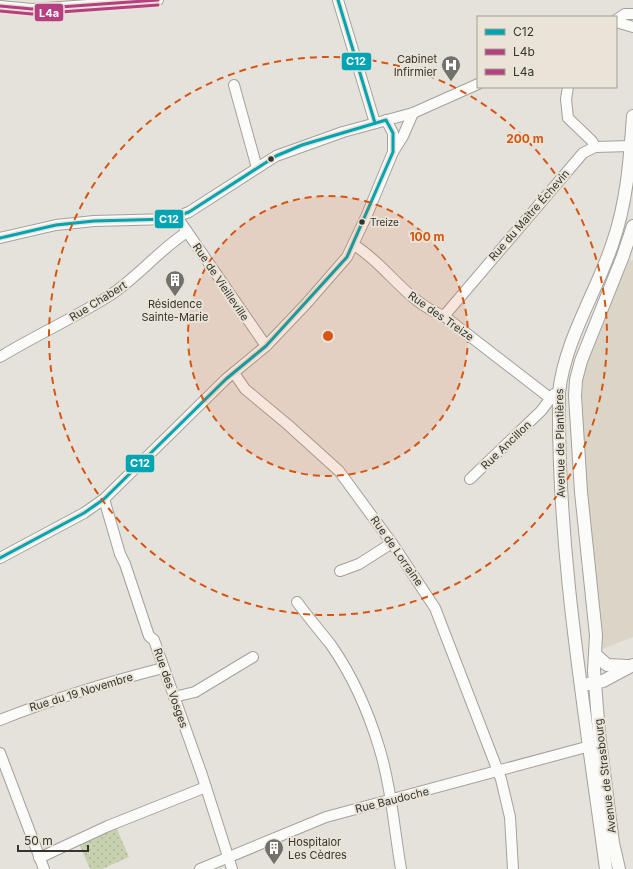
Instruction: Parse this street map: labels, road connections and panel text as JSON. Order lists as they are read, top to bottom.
{
  "streets": {
    "main road": ["Avenue de Plantières", "Avenue de Strasbourg"],
    "street": [
      "Rue du Maître Échevin",
      "Rue de Vieilleville",
      "Rue Chabert",
      "Rue des Treize",
      "Rue Ancillon",
      "Rue de Lorraine",
      "Rue des Vosges",
      "Rue du 19 Novembre",
      "Rue Baudoche"
    ]
  },
  "crossings": [
    ["Rue du Maître Échevin", "Rue des Treize"],
    ["Rue de Vieilleville", "Rue Chabert"],
    ["Rue des Treize", "Avenue de Plantières"],
    ["Rue des Treize", "Rue Ancillon"],
    ["Avenue de Plantières", "Rue Ancillon"],
    ["Avenue de Plantières", "Avenue de Strasbourg"],
    ["Rue de Lorraine", "Rue Baudoche"],
    ["Rue des Vosges", "Rue du 19 Novembre"],
    ["Rue des Vosges", "Rue Baudoche"],
    ["Avenue de Strasbourg", "Rue Baudoche"]
  ],
  "places": {
    "hospital": ["Cabinet Infirmier"],
    "other": ["Treize"],
    "building": ["Résidence Sainte-Marie", "Hospitalor Les Cèdres"]
  },
  "lines": ["transit line C12", "transit line L4b", "transit line L4a"],
  "legend": ["C12", "L4b", "L4a"],
  "scale_bar": "50 m",
  "rings": ["200 m", "100 m"]
}
